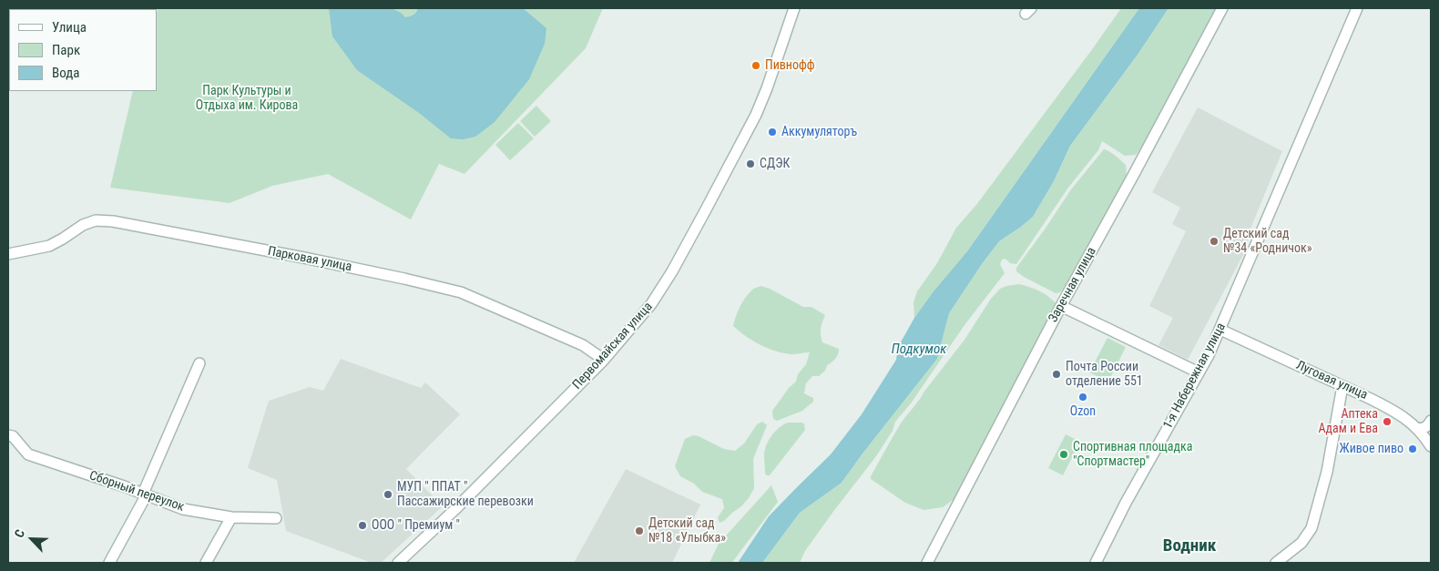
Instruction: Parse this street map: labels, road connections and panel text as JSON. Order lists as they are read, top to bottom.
{
  "streets": {
    "street": [
      "Парковая улица",
      "Заречная улица",
      "Первомайская улица",
      "1-я Набережная улица",
      "Луговая улица",
      "Сборный переулок"
    ]
  },
  "crossings": [
    ["Парковая улица", "Первомайская улица"],
    ["1-я Набережная улица", "Луговая улица"]
  ],
  "districts": ["Водник"],
  "water": ["Подкумок"],
  "parks": ["Парк Культуры и Отдыха им. Кирова"],
  "places": [
    "Пивнофф",
    "Аккумуляторъ",
    "СДЭК",
    "Детский сад №34 «Родничок»",
    "Почта России отделение 551",
    "Ozon",
    "Аптека Адам и Ева",
    "Живое пиво",
    "Спортивная площадка \"Спортмастер\"",
    "МУП \" ППАТ \" Пассажирские перевозки",
    "ООО \" Премиум \"",
    "Детский сад №18 «Улыбка»"
  ],
  "legend": ["Улица", "Парк", "Вода"],
  "north": "top left"
}
